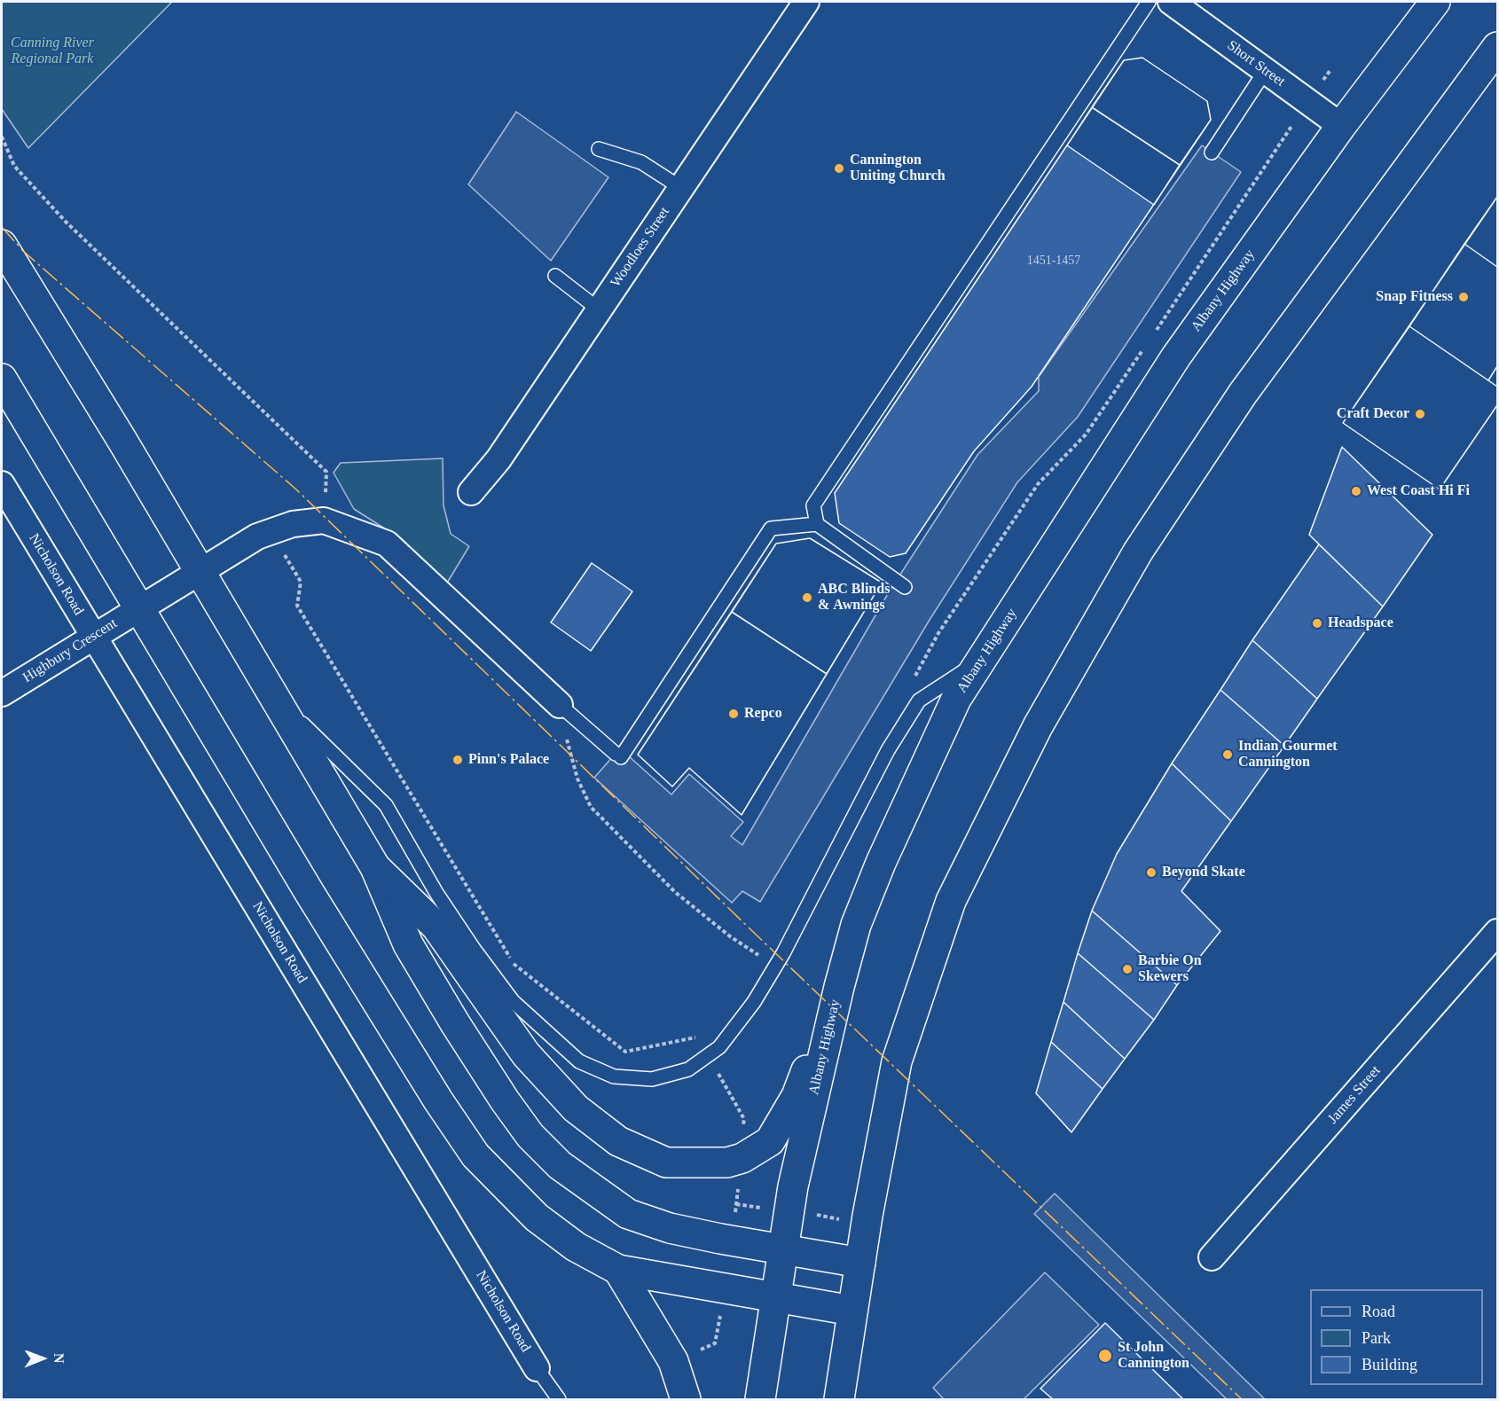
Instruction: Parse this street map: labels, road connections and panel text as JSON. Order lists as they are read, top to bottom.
{
  "streets": {
    "main road": ["Albany Highway"],
    "street": [
      "Short Street",
      "Woodloes Street",
      "Nicholson Road",
      "Highbury Crescent",
      "James Street"
    ]
  },
  "crossings": [
    ["Short Street", "Albany Highway"],
    ["Nicholson Road", "Highbury Crescent"]
  ],
  "parks": ["Canning River Regional Park"],
  "places": [
    "Cannington Uniting Church",
    "Snap Fitness",
    "Craft Decor",
    "West Coast Hi Fi",
    "ABC Blinds & Awnings",
    "Headspace",
    "Repco",
    "Indian Gourmet Cannington",
    "Pinn's Palace",
    "Beyond Skate",
    "Barbie On Skewers",
    "St John Cannington"
  ],
  "house_numbers": ["1451-1457"],
  "legend": ["Road", "Park", "Building"],
  "north": "right"
}
